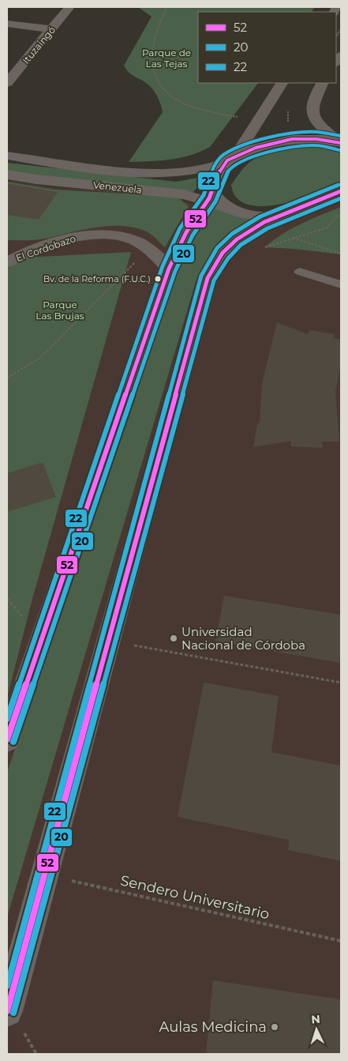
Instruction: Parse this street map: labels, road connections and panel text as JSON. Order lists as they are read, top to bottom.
{
  "streets": {
    "street": ["Ituzaingó", "Venezuela", "El Cordobazo"],
    "path": ["Sendero Universitario"]
  },
  "parks": ["Parque de Las Tejas", "Parque Las Brujas"],
  "places": ["Bv. de la Reforma (F.U.C.)", "Universidad Nacional de Córdoba", "Aulas Medicina"],
  "lines": ["transit line 22", "transit line 52", "transit line 20"],
  "legend": ["52", "20", "22"],
  "north": "top"
}
